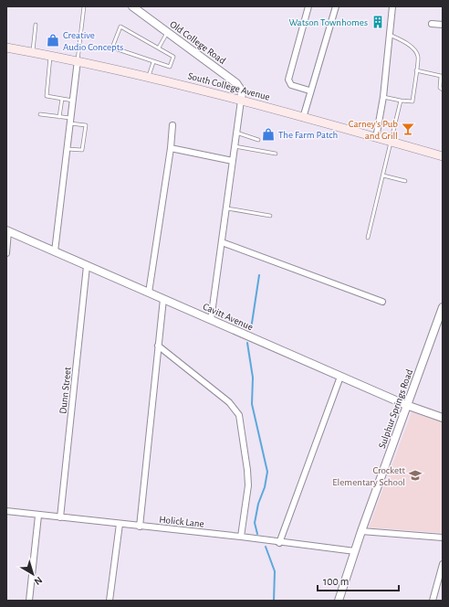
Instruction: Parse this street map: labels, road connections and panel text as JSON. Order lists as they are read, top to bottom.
{
  "streets": {
    "main road": ["South College Avenue"],
    "street": [
      "Old College Road",
      "Cavitt Avenue",
      "Dunn Street",
      "Sulphur Springs Road",
      "Holick Lane"
    ]
  },
  "crossings": [
    ["Old College Road", "South College Avenue"],
    ["Cavitt Avenue", "Dunn Street"],
    ["Cavitt Avenue", "Sulphur Springs Road"],
    ["Dunn Street", "Holick Lane"],
    ["Sulphur Springs Road", "Holick Lane"]
  ],
  "places": {
    "building": ["Watson Townhomes"],
    "shop": ["Creative Audio Concepts", "The Farm Patch"],
    "bar": ["Carney's Pub and Grill"],
    "school or university": ["Crockett Elementary School"]
  },
  "scale_bar": "100 m",
  "north": "bottom right"
}
